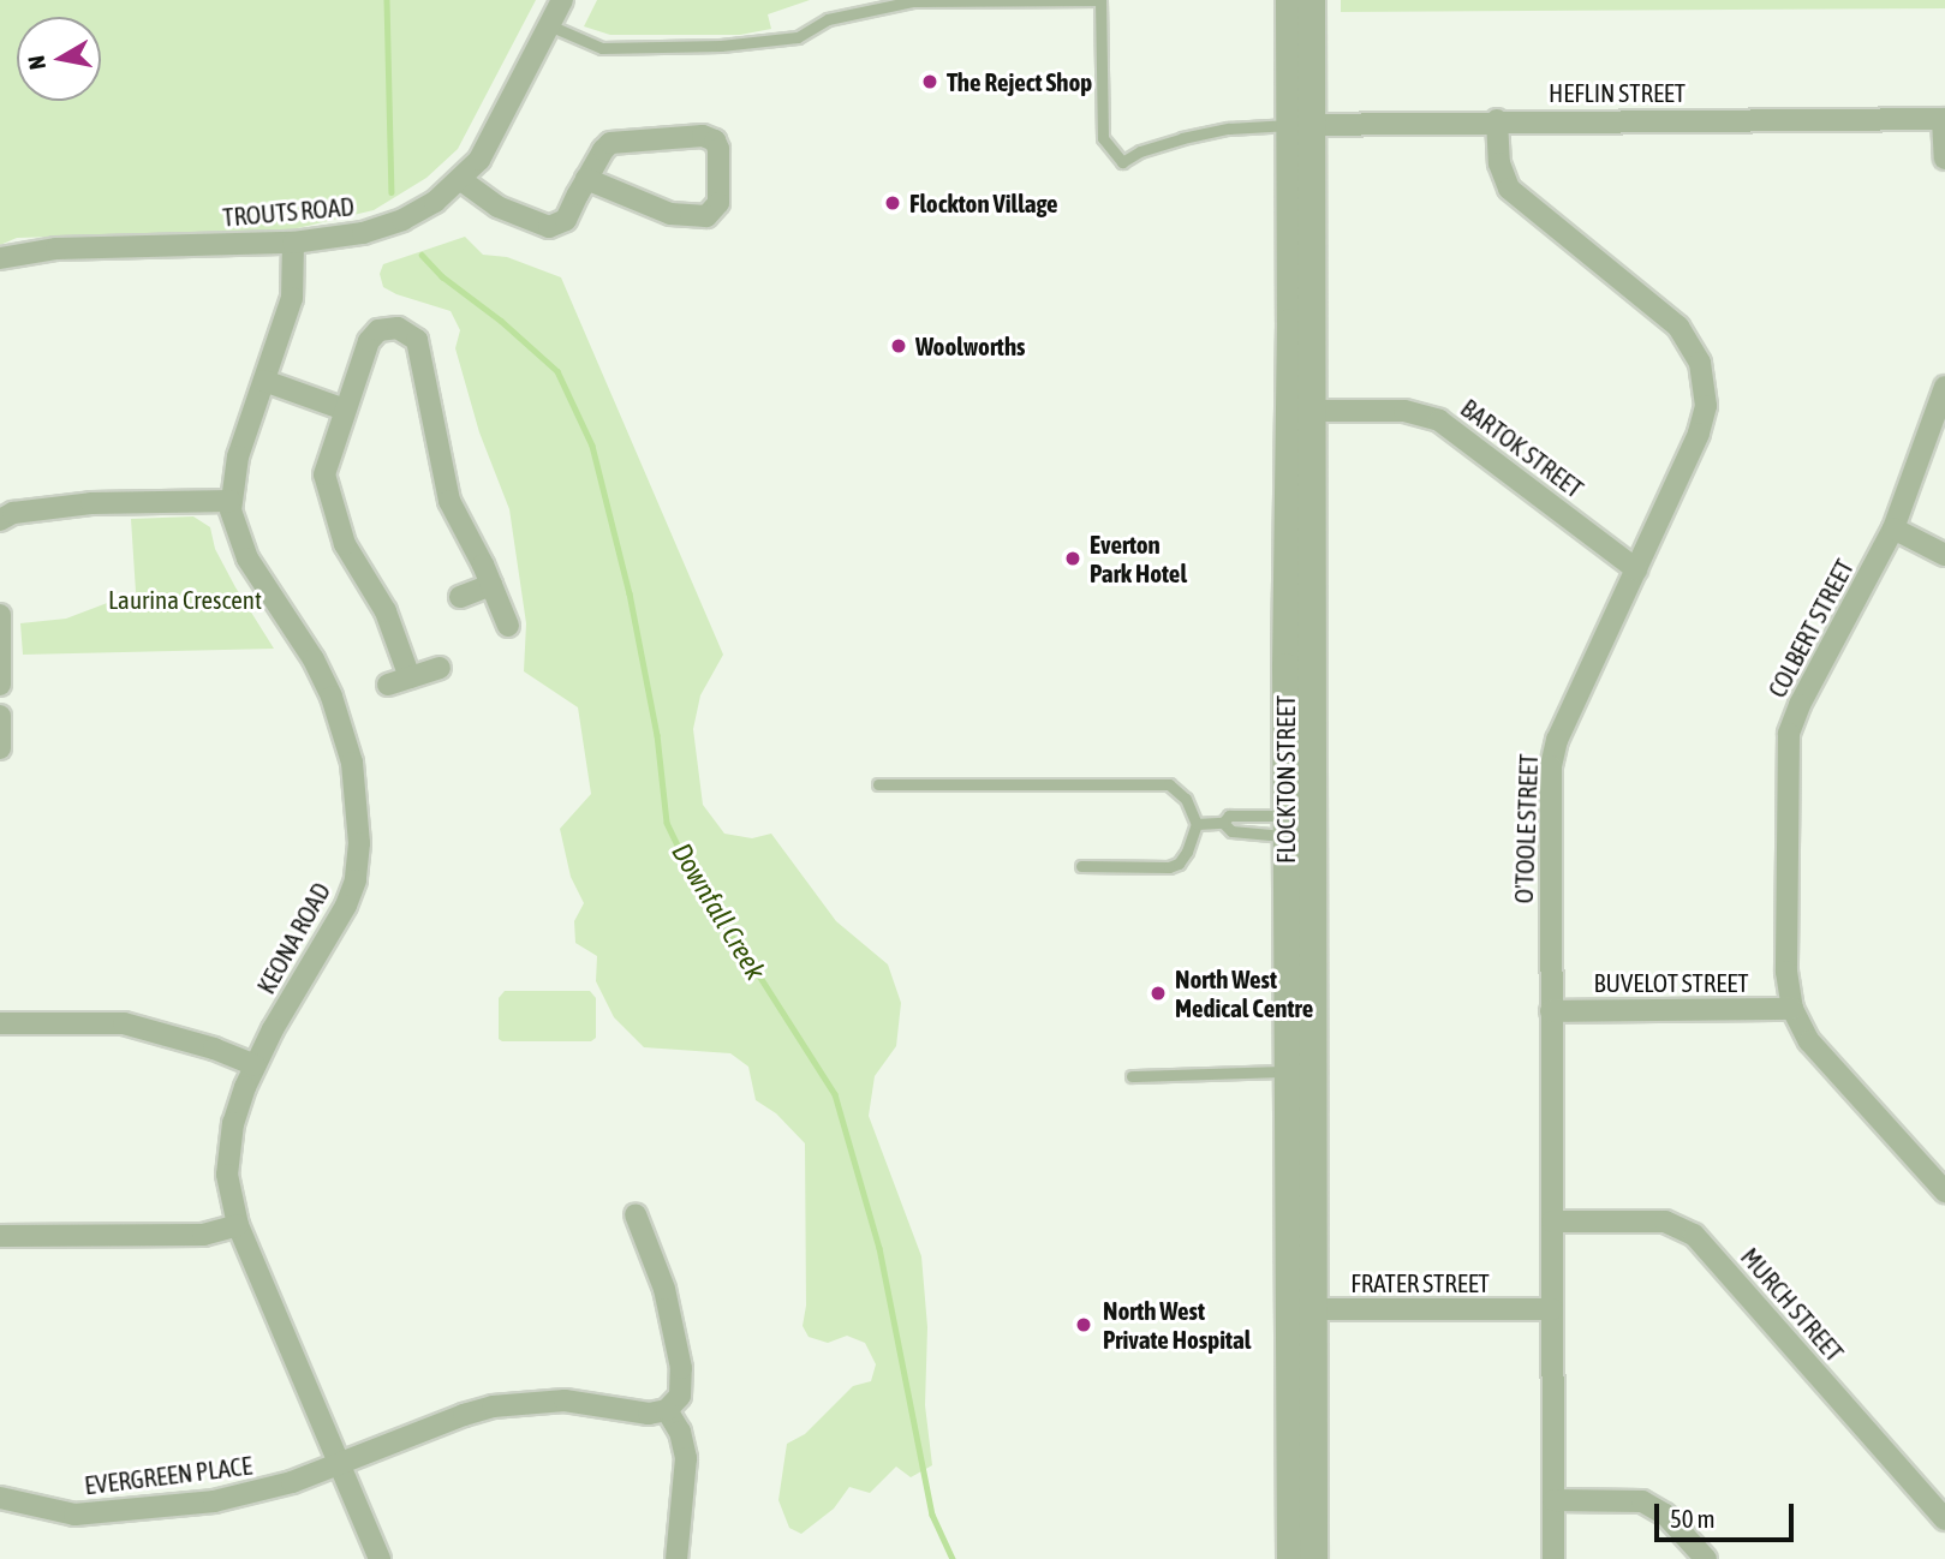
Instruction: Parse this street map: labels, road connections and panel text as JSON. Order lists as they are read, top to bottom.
{
  "streets": {
    "street": [
      "HEFLIN STREET",
      "TROUTS ROAD",
      "BARTOK STREET",
      "COLBERT STREET",
      "FLOCKTON STREET",
      "O'TOOLE STREET",
      "KEONA ROAD",
      "BUVELOT STREET",
      "FRATER STREET",
      "MURCH STREET",
      "EVERGREEN PLACE"
    ]
  },
  "crossings": [
    ["HEFLIN STREET", "FLOCKTON STREET"],
    ["HEFLIN STREET", "O'TOOLE STREET"],
    ["TROUTS ROAD", "KEONA ROAD"],
    ["BARTOK STREET", "FLOCKTON STREET"],
    ["BARTOK STREET", "O'TOOLE STREET"],
    ["COLBERT STREET", "BUVELOT STREET"],
    ["FLOCKTON STREET", "FRATER STREET"],
    ["O'TOOLE STREET", "BUVELOT STREET"],
    ["O'TOOLE STREET", "FRATER STREET"],
    ["O'TOOLE STREET", "MURCH STREET"],
    ["KEONA ROAD", "EVERGREEN PLACE"]
  ],
  "water": ["Downfall Creek"],
  "parks": ["Laurina Crescent"],
  "places": [
    "The Reject Shop",
    "Flockton Village",
    "Woolworths",
    "Everton Park Hotel",
    "North West Medical Centre",
    "North West Private Hospital"
  ],
  "scale_bar": "50 m",
  "north": "left"
}
